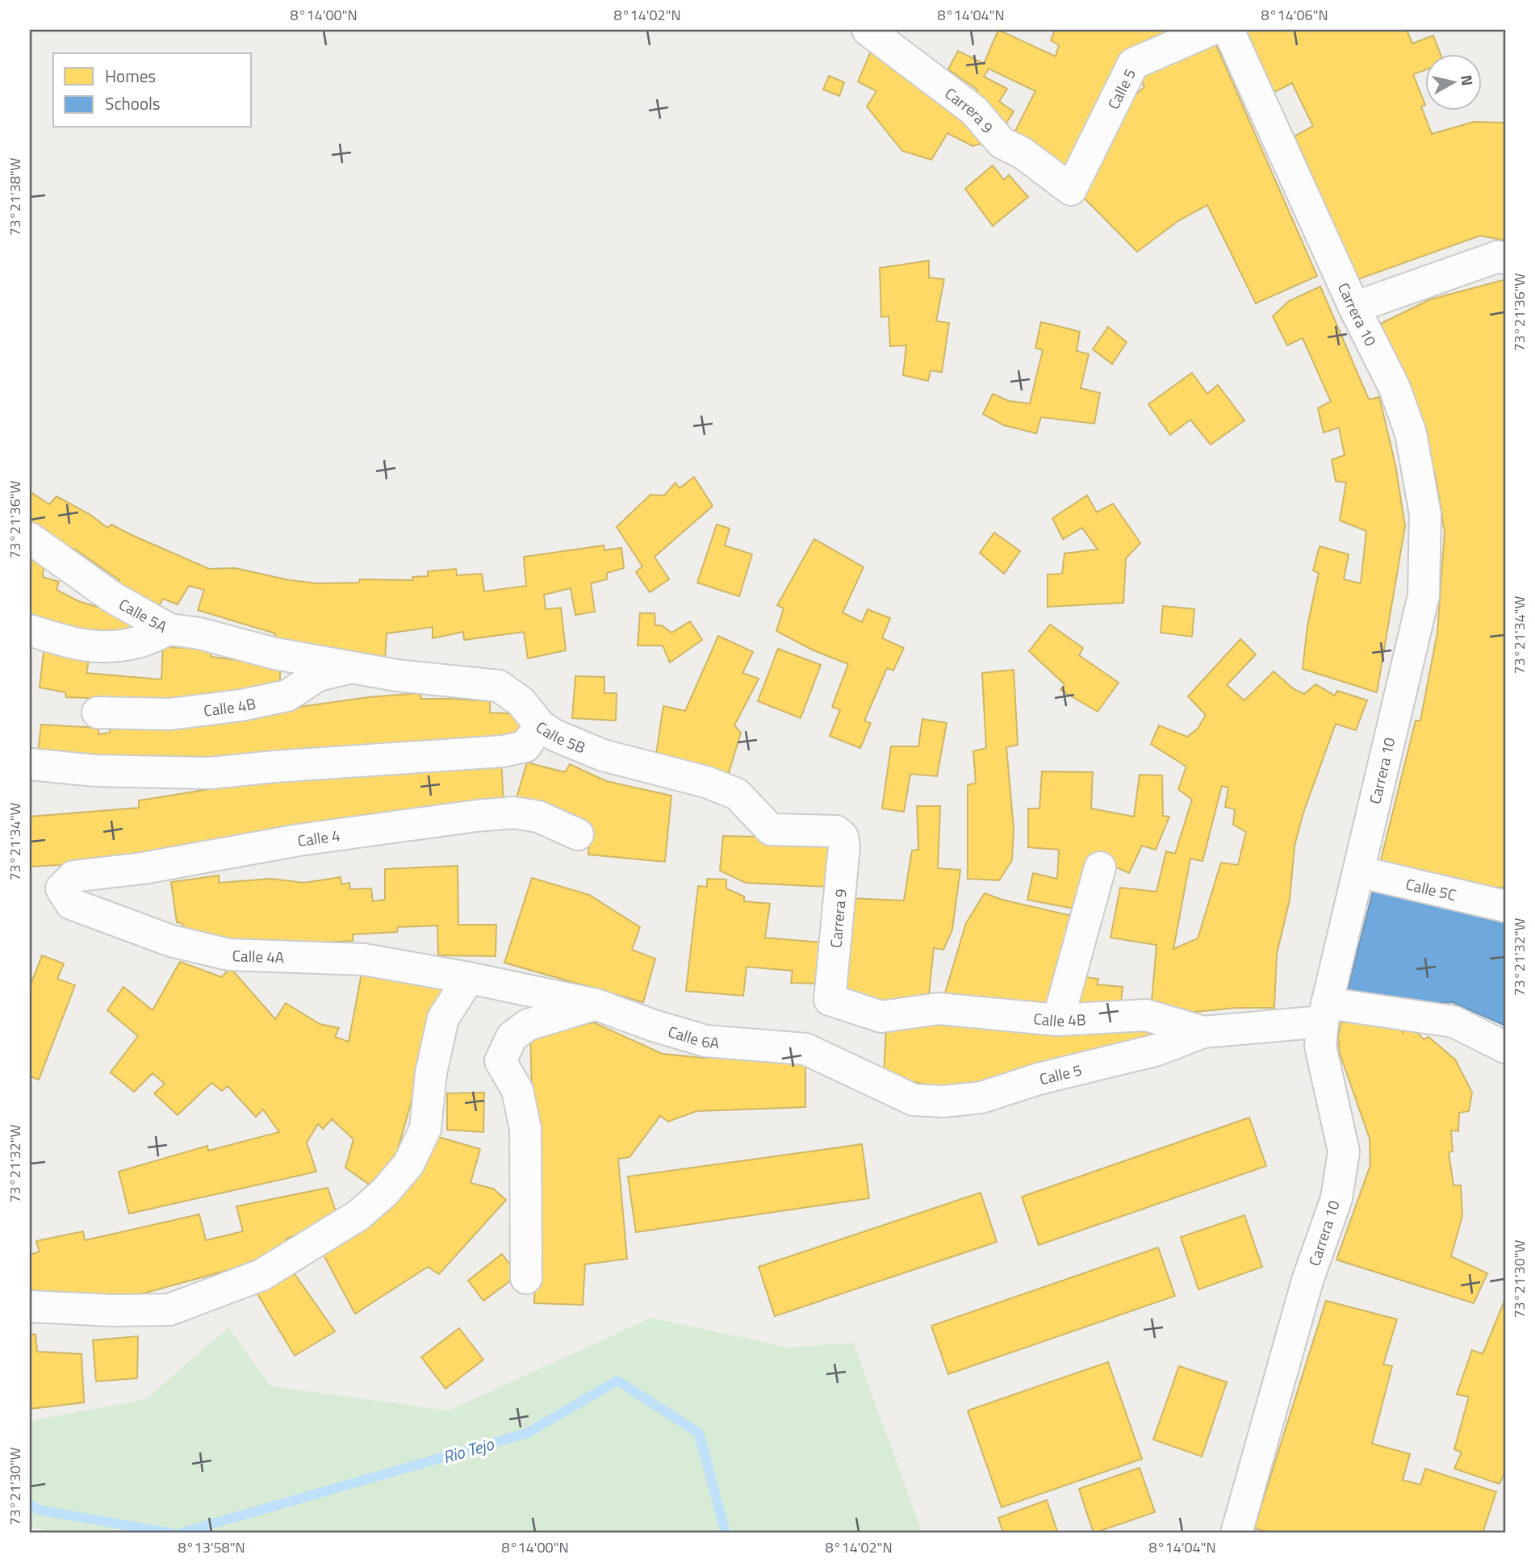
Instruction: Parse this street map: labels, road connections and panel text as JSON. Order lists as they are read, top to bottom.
{
  "streets": {
    "street": [
      "Calle 5",
      "Carrera 9",
      "Carrera 10",
      "Calle 5A",
      "Calle 4B",
      "Calle 5B",
      "Calle 4",
      "Calle 5C",
      "Calle 4A",
      "Calle 6A"
    ]
  },
  "crossings": [
    ["Calle 5", "Carrera 9"],
    ["Calle 5", "Calle 4B"],
    ["Calle 5", "Calle 6A"],
    ["Carrera 9", "Calle 4B"],
    ["Carrera 9", "Calle 5B"],
    ["Carrera 10", "Calle 4B"],
    ["Carrera 10", "Calle 5C"],
    ["Calle 5A", "Calle 5B"],
    ["Calle 4B", "Calle 5B"],
    ["Calle 4", "Calle 4A"],
    ["Calle 4A", "Calle 6A"]
  ],
  "water": ["Rio Tejo"],
  "legend": ["Homes", "Schools"],
  "north": "right",
  "coordinates": [
    "8°14'00\"N",
    "8°14'02\"N",
    "8°14'04\"N",
    "8°14'06\"N",
    "73°21'38\"W",
    "73°21'36\"W",
    "73°21'34\"W",
    "73°21'32\"W",
    "73°21'30\"W",
    "8°13'58\"N"
  ]
}
